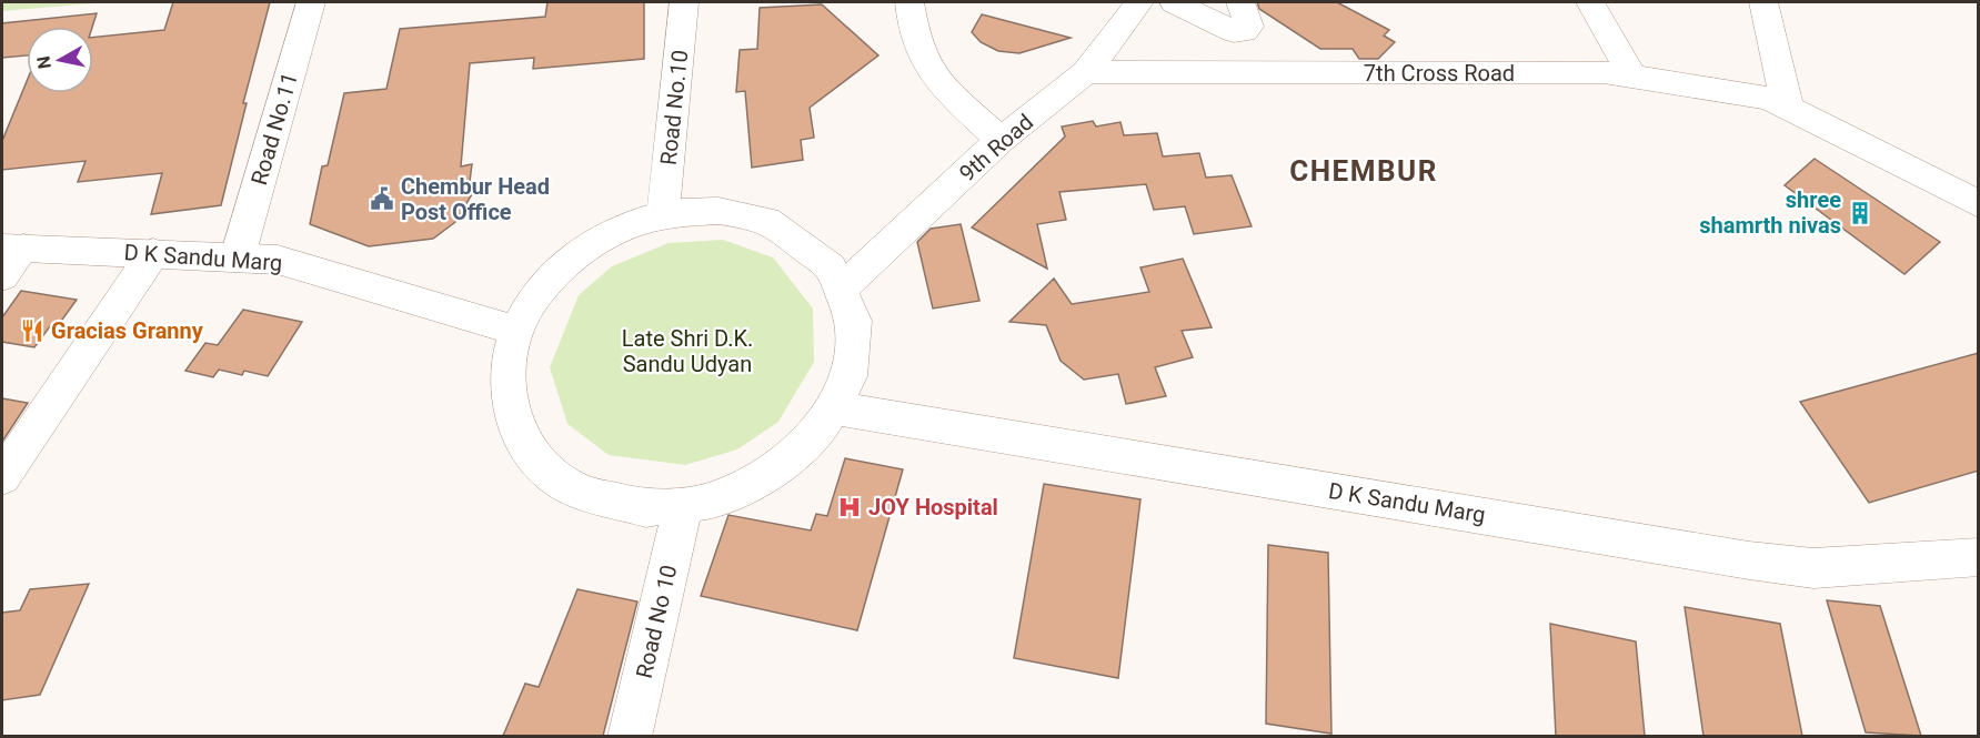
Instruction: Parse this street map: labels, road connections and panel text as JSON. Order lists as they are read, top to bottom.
{
  "streets": {
    "street": [
      "7th Cross Road",
      "Road No.10",
      "Road No.11",
      "9th Road",
      "D K Sandu Marg",
      "Road No 10"
    ]
  },
  "crossings": [
    ["7th Cross Road", "9th Road"],
    ["Road No.11", "D K Sandu Marg"]
  ],
  "districts": ["CHEMBUR"],
  "parks": ["Late Shri D.K. Sandu Udyan"],
  "places": {
    "public building": ["Chembur Head Post Office"],
    "building": ["shree shamrth nivas"],
    "restaurant": ["Gracias Granny"],
    "hospital": ["JOY Hospital"]
  },
  "north": "left"
}
